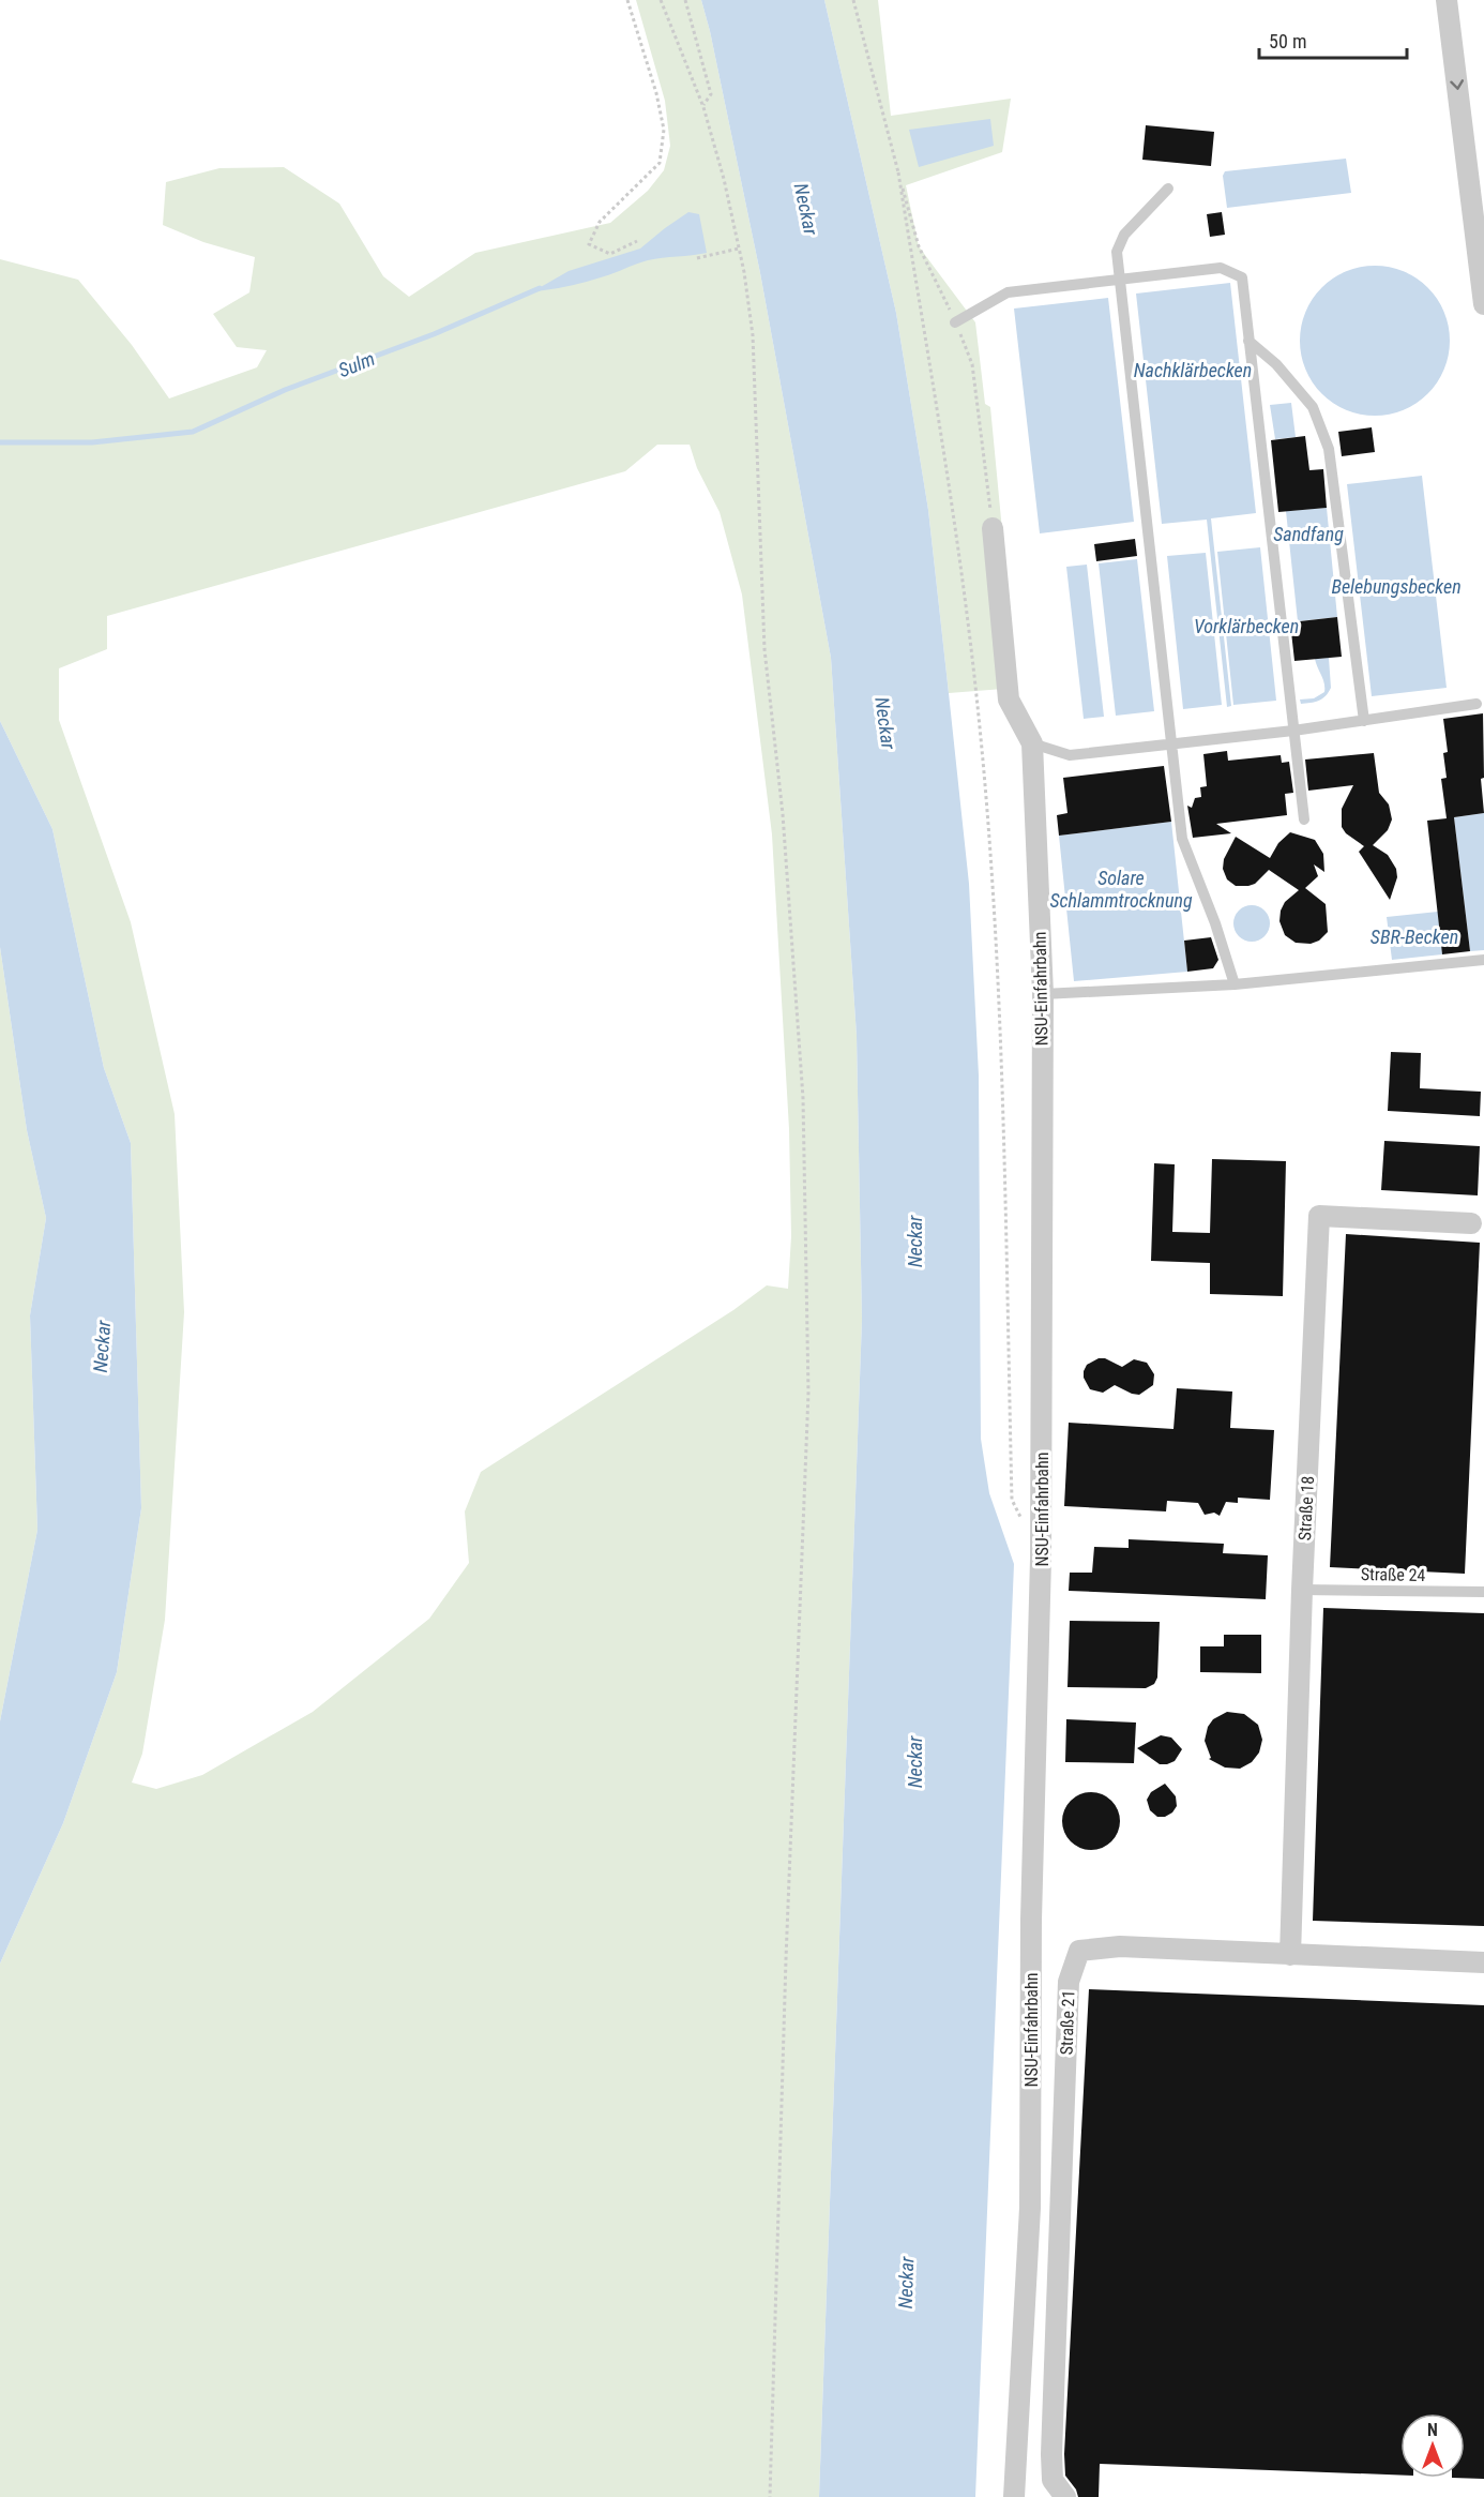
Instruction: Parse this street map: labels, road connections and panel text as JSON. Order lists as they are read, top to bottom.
{
  "streets": {
    "street": ["NSU-Einfahrbahn", "Straße 18", "Straße 21"],
    "lane": ["Straße 24"]
  },
  "crossings": [
    ["Straße 18", "Straße 24"],
    ["Straße 18", "Straße 21"]
  ],
  "water": [
    "Neckar",
    "Sulm",
    "Nachklärbecken",
    "Sandfang",
    "Belebungsbecken",
    "Vorklärbecken",
    "Solare Schlammtrocknung",
    "SBR-Becken"
  ],
  "scale_bar": "50 m",
  "north": "top"
}
